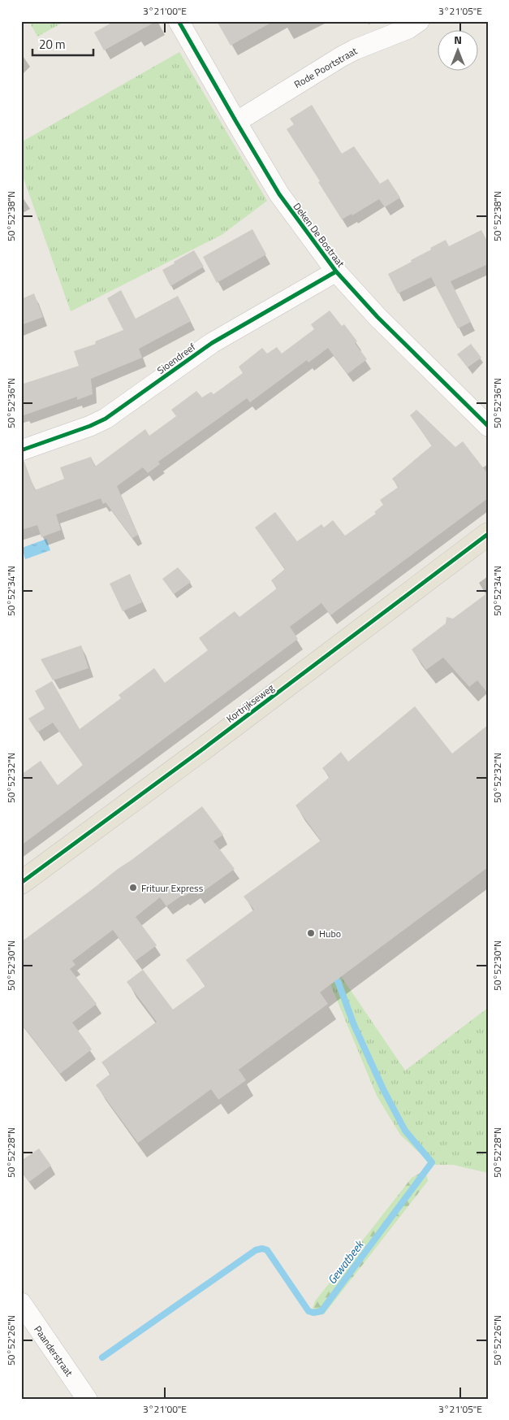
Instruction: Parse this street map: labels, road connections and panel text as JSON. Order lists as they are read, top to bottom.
{
  "streets": {
    "main road": ["Kortrijkseweg"],
    "street": [
      "Rode Poortstraat",
      "Deken De Bostraat",
      "Sioendreef",
      "Paanderstraat"
    ]
  },
  "crossings": [
    ["Rode Poortstraat", "Deken De Bostraat"],
    ["Deken De Bostraat", "Sioendreef"]
  ],
  "water": ["Gewatbeek"],
  "places": ["Frituur Express", "Hubo"],
  "scale_bar": "20 m",
  "north": "top",
  "coordinates": [
    "3°21'00\"E",
    "3°21'05\"E",
    "50°52'38\"N",
    "50°52'36\"N",
    "50°52'34\"N",
    "50°52'32\"N",
    "50°52'30\"N",
    "50°52'28\"N",
    "50°52'26\"N"
  ]
}
